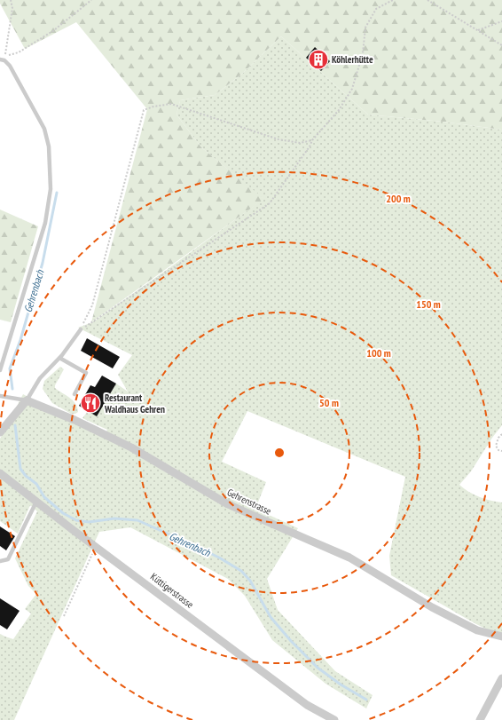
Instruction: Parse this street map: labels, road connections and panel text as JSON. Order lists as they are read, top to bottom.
{
  "streets": {
    "street": ["Gehrenstrasse", "Küttigerstrasse"]
  },
  "water": ["Gehrenbach"],
  "places": {
    "building": ["Köhlerhütte"],
    "restaurant": ["Restaurant Waldhaus Gehren"]
  },
  "rings": [
    "200 m",
    "150 m",
    "100 m",
    "50 m"
  ]
}
